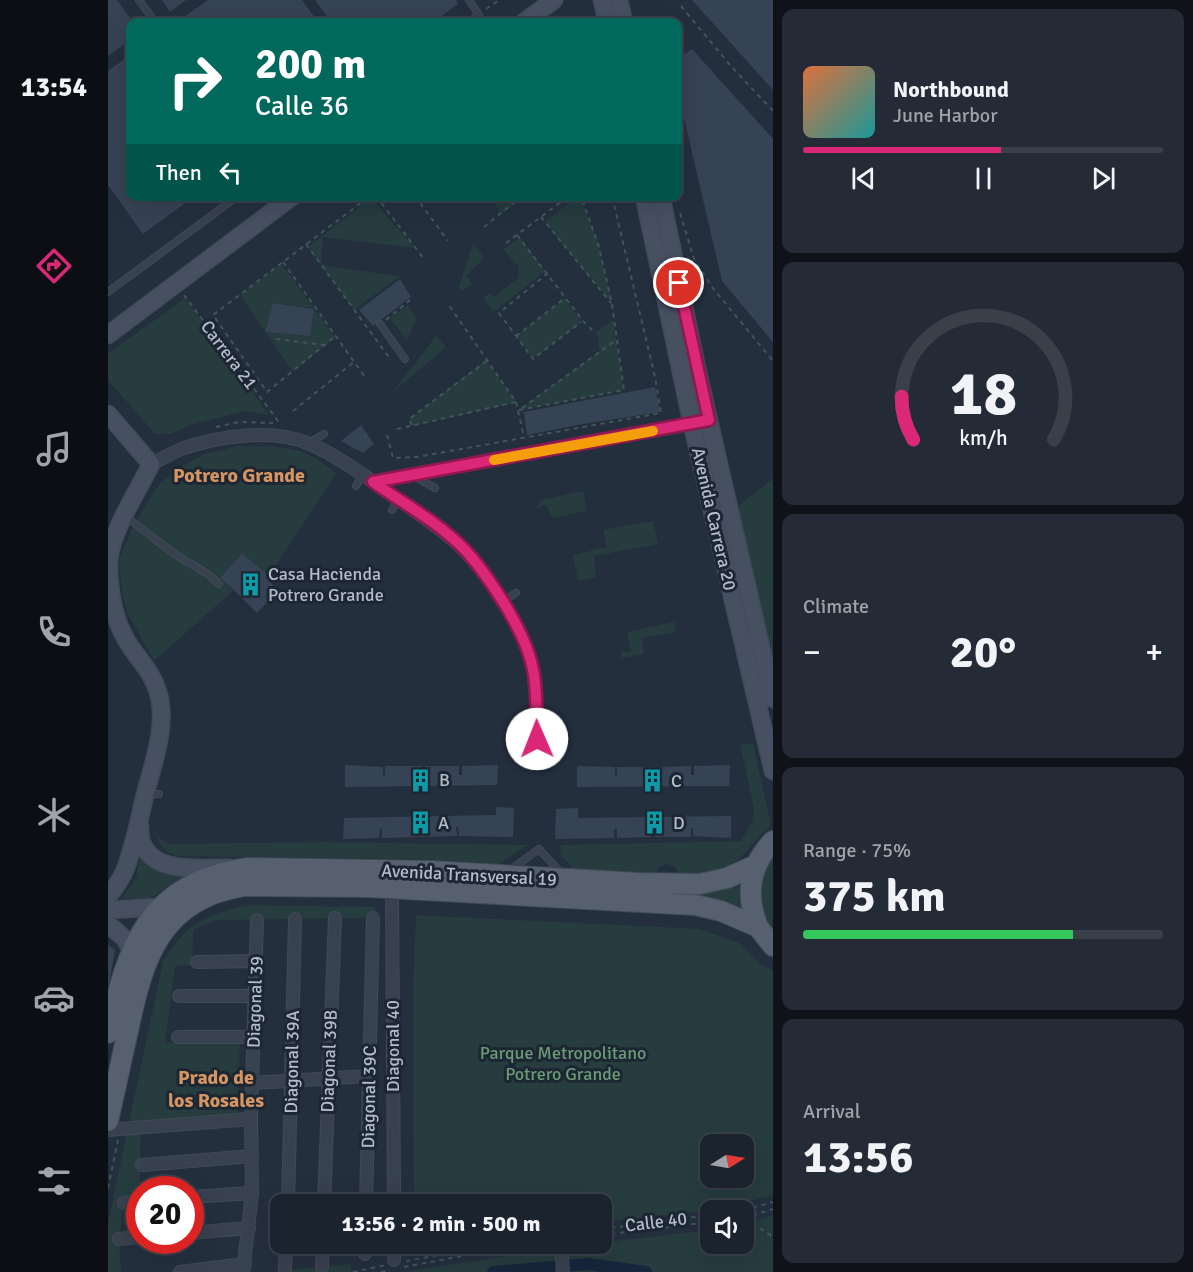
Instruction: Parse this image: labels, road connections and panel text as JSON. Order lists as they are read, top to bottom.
{
  "streets": {
    "main road": ["Avenida Transversal 19"],
    "street": [
      "Avenida Carrera 20",
      "Diagonal 39",
      "Diagonal 40",
      "Diagonal 39B",
      "Diagonal 39A",
      "Diagonal 39C"
    ],
    "path": ["Carrera 21", "Calle 40"]
  },
  "crossings": [
    ["Avenida Transversal 19", "Diagonal 40"]
  ],
  "districts": ["Potrero Grande", "Prado de los Rosales"],
  "parks": ["Parque Metropolitano Potrero Grande"],
  "places": {
    "building": [
      "Casa Hacienda Potrero Grande",
      "B",
      "C",
      "A",
      "D"
    ]
  },
  "north": "right",
  "page": {
    "tabs": "13:54",
    "turn": ["200 m", "Calle 36"],
    "song": ["Northbound", "June Harbor"],
    "then": "Then",
    "tile": [
      "Climate",
      ["Range · 75%", "375 km"],
      ["Arrival", "13:56"]
    ],
    "heat": ["−", "20°", "+"],
    "limit": "20",
    "trip": "13:56 · 2 min · 500 m",
    "gauge": ["18", "km/h"]
  }
}
